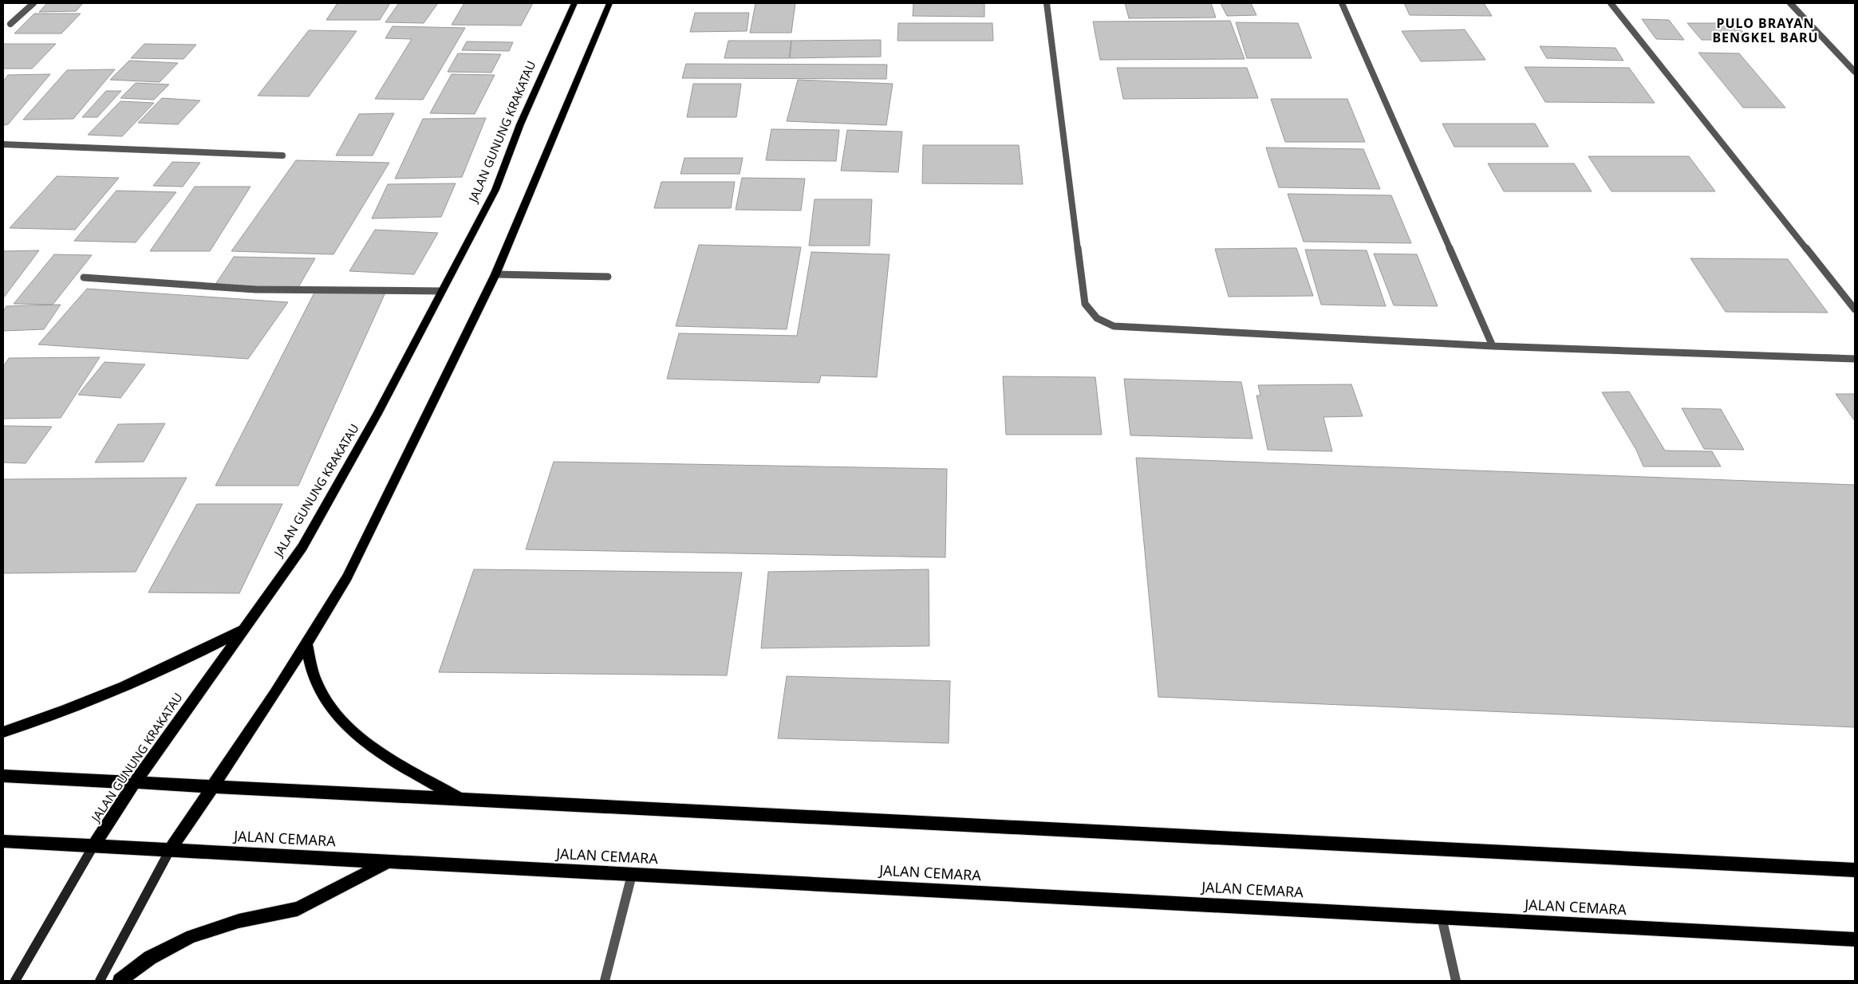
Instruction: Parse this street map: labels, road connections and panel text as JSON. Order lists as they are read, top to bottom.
{
  "streets": {
    "highway": ["JALAN GUNUNG KRAKATAU", "JALAN CEMARA"]
  },
  "crossings": [
    ["JALAN GUNUNG KRAKATAU", "JALAN CEMARA"]
  ],
  "districts": ["PULO BRAYAN BENGKEL BARU"]
}
